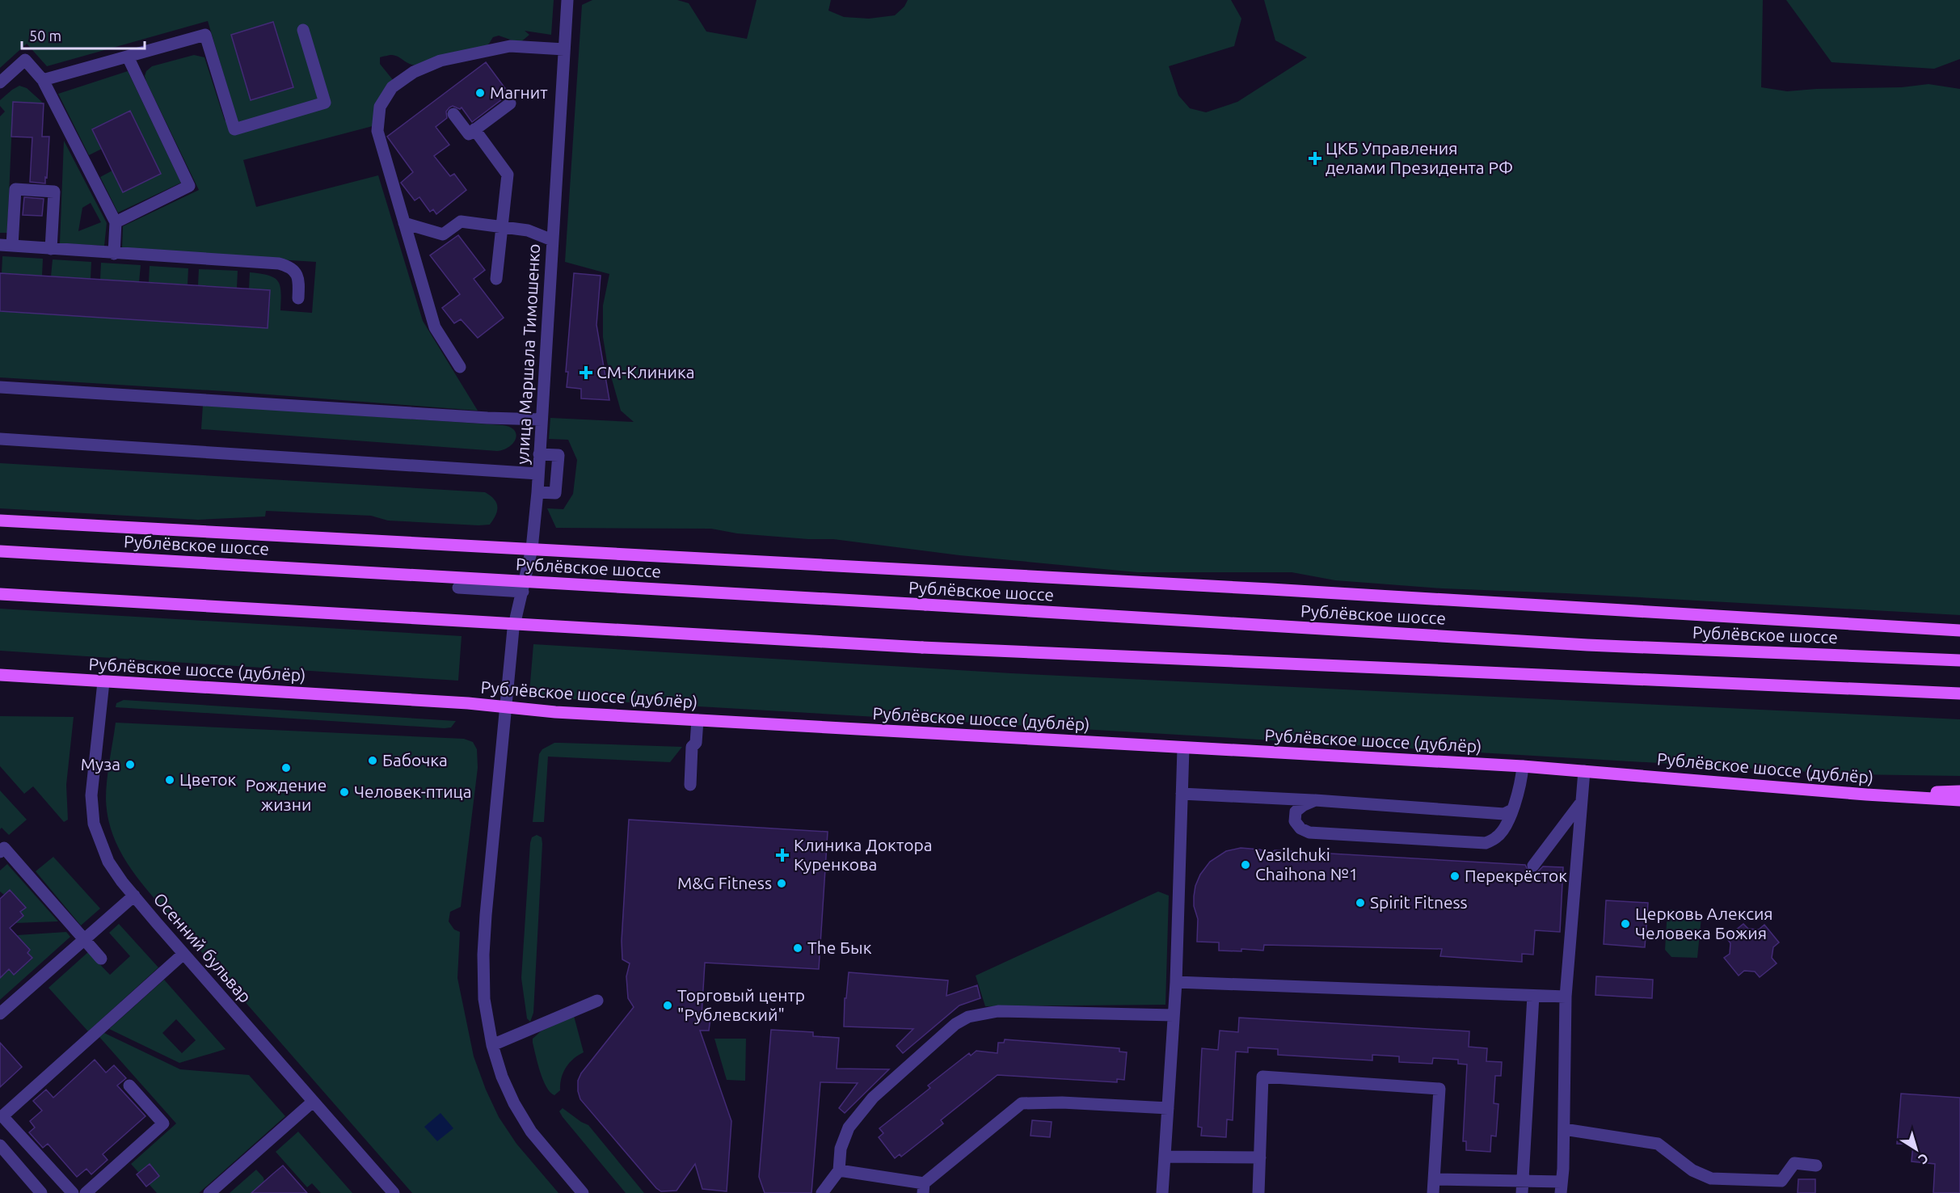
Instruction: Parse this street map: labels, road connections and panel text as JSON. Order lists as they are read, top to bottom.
{
  "streets": {
    "main road": ["Рублёвское шоссе", "Рублёвское шоссе (дублёр)"],
    "street": ["улица Маршала Тимошенко", "Осенний бульвар"]
  },
  "crossings": [
    ["улица Маршала Тимошенко", "Рублёвское шоссе (дублёр)"],
    ["Рублёвское шоссе (дублёр)", "Осенний бульвар"]
  ],
  "places": {
    "other": [
      "Магнит",
      "Бабочка",
      "Муза",
      "Рождение жизни",
      "Цветок",
      "Человек-птица",
      "Vasilchuki Chaihona №1",
      "Перекрёсток",
      "M&G Fitness",
      "Spirit Fitness",
      "Церковь Алексия Человека Божия",
      "The Бык",
      "Торговый центр \"Рублевский\""
    ],
    "health": ["ЦКБ Управления делами Президента РФ", "СМ-Клиника", "Клиника Доктора Куренкова"]
  },
  "scale_bar": "50 m",
  "north": "bottom right"
}
